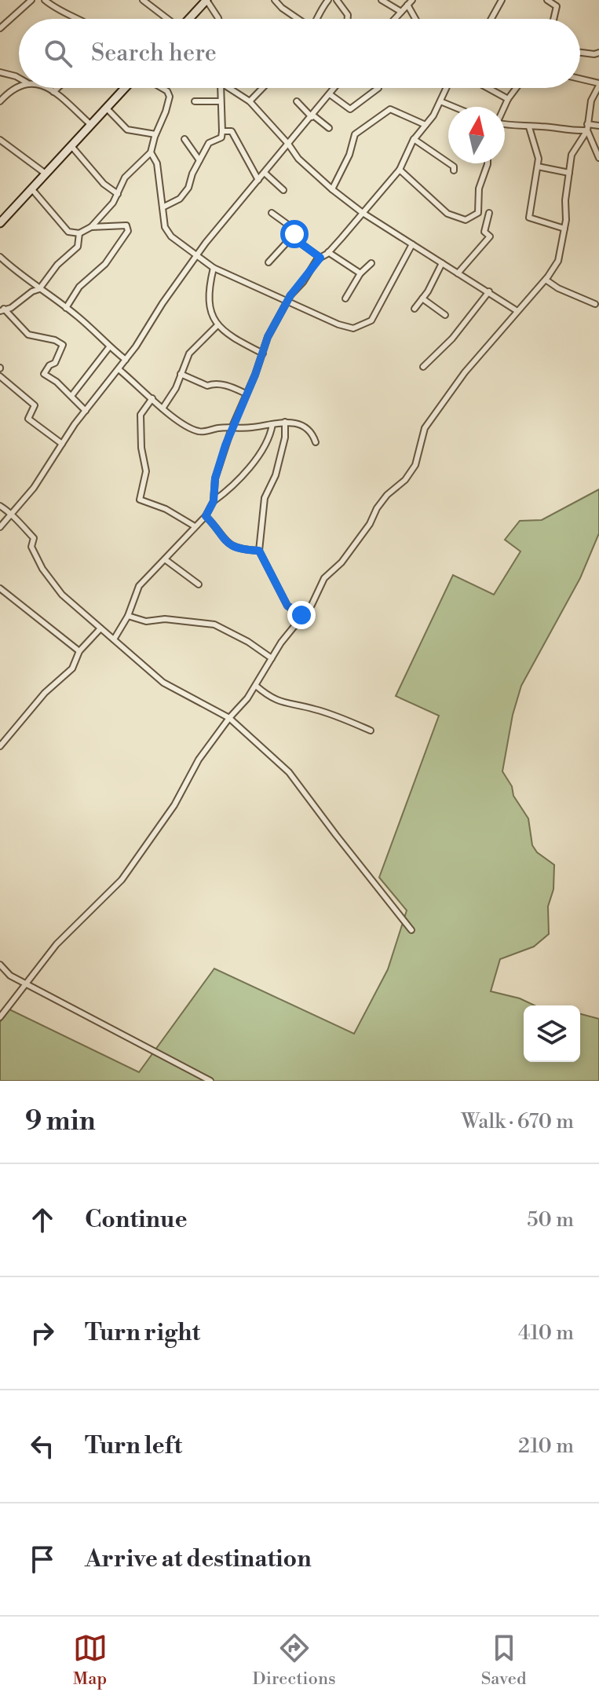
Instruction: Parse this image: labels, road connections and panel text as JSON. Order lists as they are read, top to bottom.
{
  "north": "top",
  "page": {
    "search": "Search here",
    "heading": ["9 min", "Walk · 670 m"],
    "list": [
      ["Continue", "50 m"],
      ["Turn right", "410 m"],
      ["Turn left", "210 m"],
      "Arrive at destination"
    ],
    "nav": ["Map", "Directions", "Saved"]
  }
}
